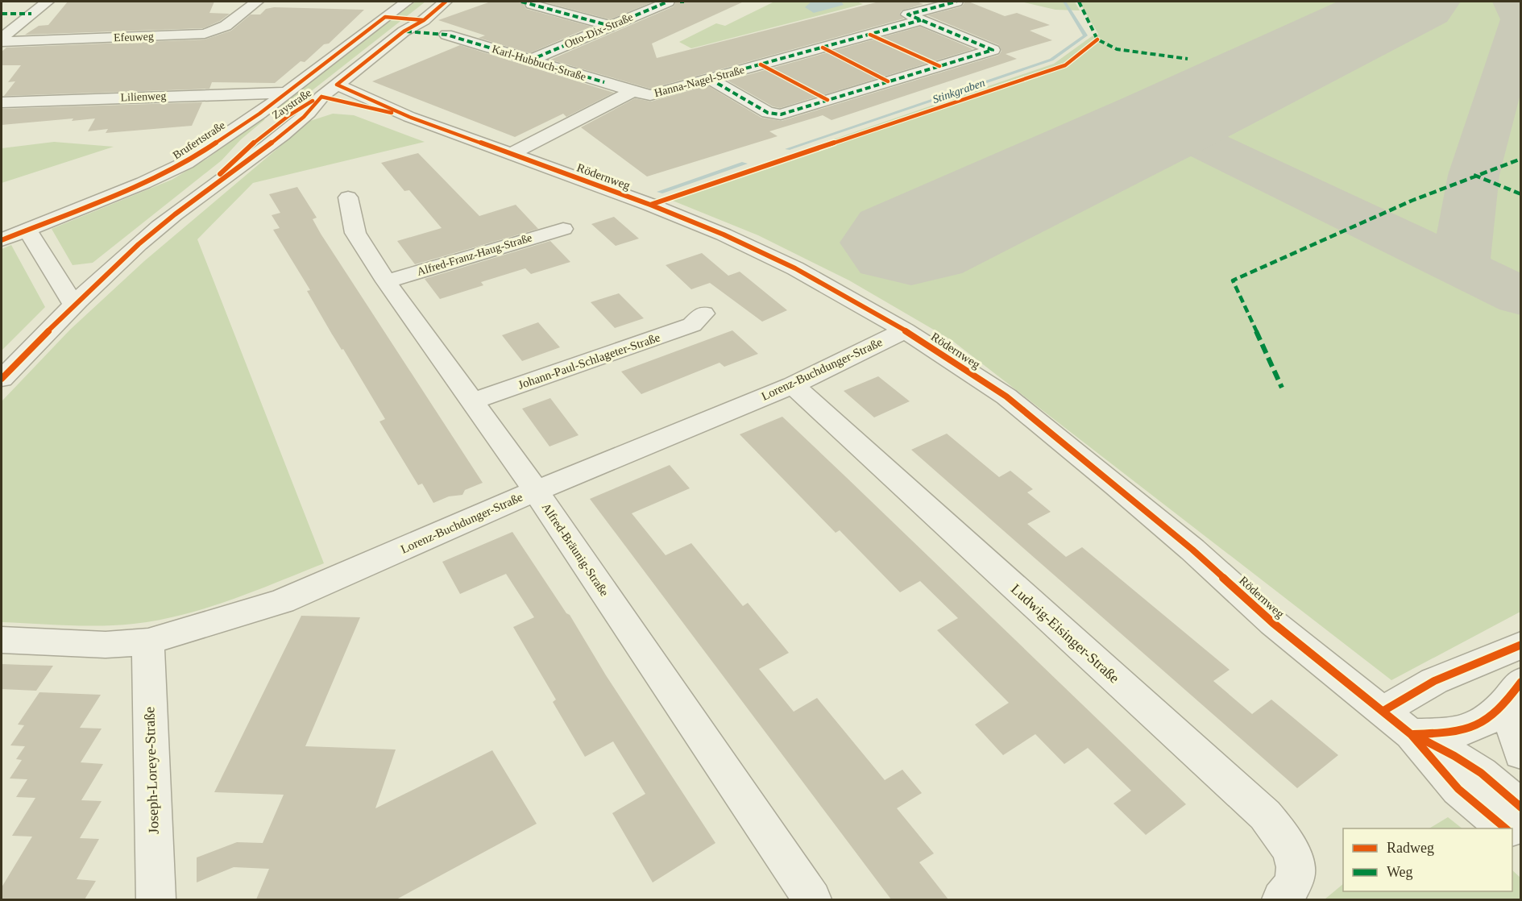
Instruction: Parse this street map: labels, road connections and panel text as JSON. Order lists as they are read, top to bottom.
{
  "streets": {
    "street": [
      "Otto-Dix-Straße",
      "Efeuweg",
      "Karl-Hubbuch-Straße",
      "Hanna-Nagel-Straße",
      "Lilienweg",
      "Zaystraße",
      "Brufertstraße",
      "Rödernweg",
      "Alfred-Franz-Haug-Straße",
      "Johann-Paul-Schlageter-Straße",
      "Lorenz-Buchdunger-Straße",
      "Alfred-Bräunig-Straße",
      "Ludwig-Eisinger-Straße",
      "Joseph-Loreye-Straße"
    ]
  },
  "crossings": [
    ["Otto-Dix-Straße", "Karl-Hubbuch-Straße"],
    ["Karl-Hubbuch-Straße", "Hanna-Nagel-Straße"],
    ["Lilienweg", "Brufertstraße"],
    ["Zaystraße", "Rödernweg"],
    ["Rödernweg", "Lorenz-Buchdunger-Straße"],
    ["Alfred-Franz-Haug-Straße", "Alfred-Bräunig-Straße"],
    ["Johann-Paul-Schlageter-Straße", "Alfred-Bräunig-Straße"],
    ["Lorenz-Buchdunger-Straße", "Alfred-Bräunig-Straße"],
    ["Lorenz-Buchdunger-Straße", "Ludwig-Eisinger-Straße"],
    ["Lorenz-Buchdunger-Straße", "Joseph-Loreye-Straße"]
  ],
  "water": ["Stinkgraben"],
  "legend": ["Radweg", "Weg"]
}
